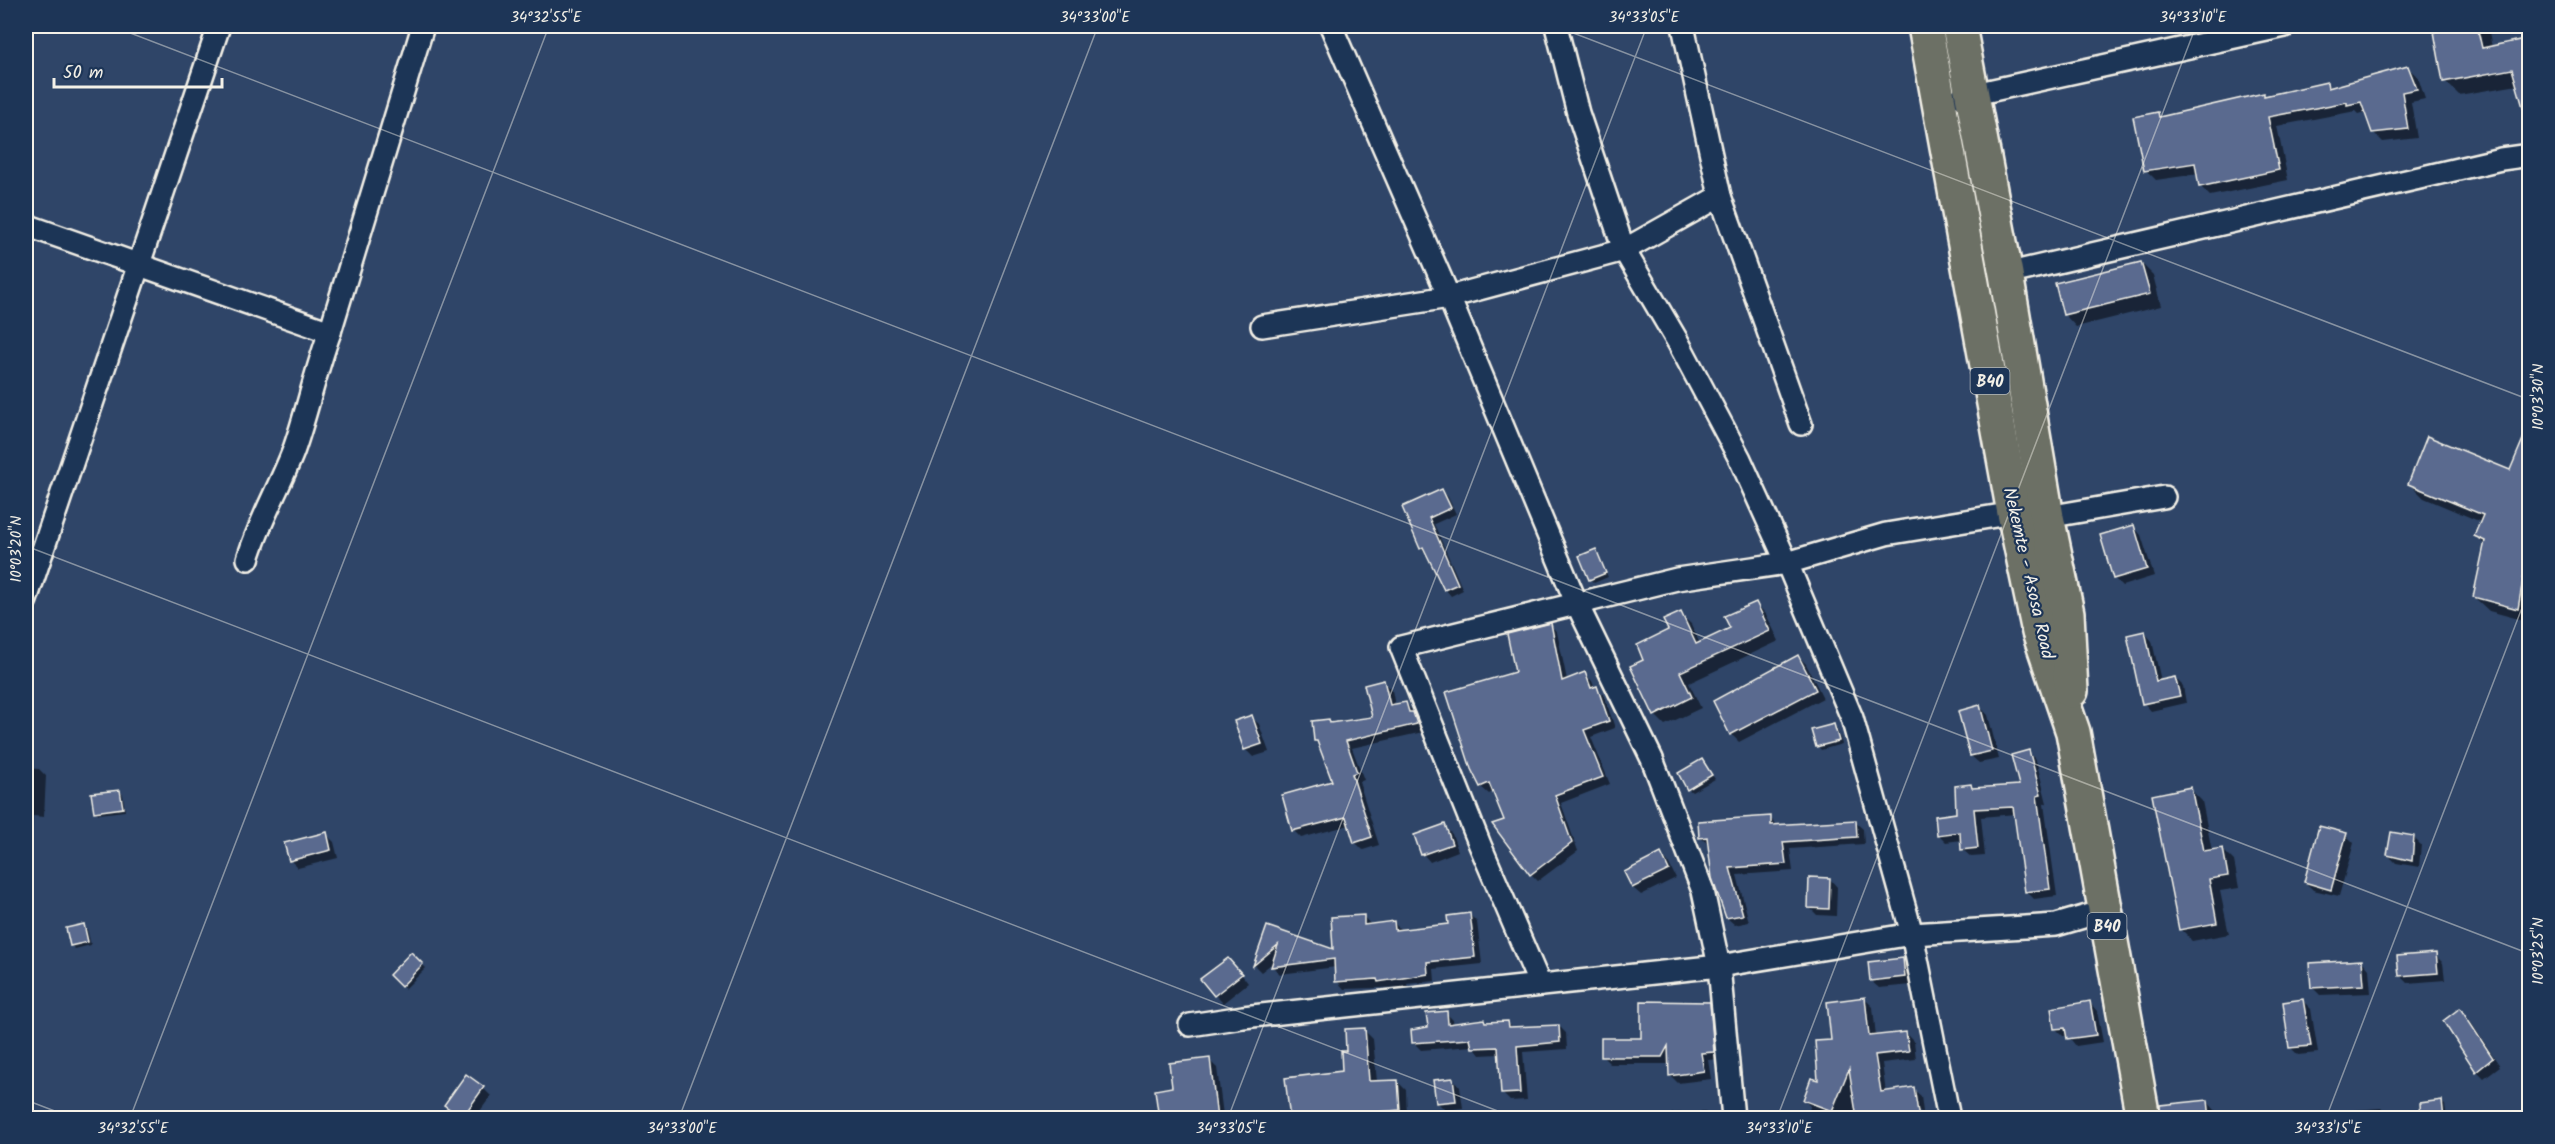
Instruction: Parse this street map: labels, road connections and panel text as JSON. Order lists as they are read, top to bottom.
{
  "streets": {
    "highway": ["B40", "Nekemte - Asosa Road"]
  },
  "crossings": [
    ["B40", "Nekemte - Asosa Road"]
  ],
  "scale_bar": "50 m",
  "coordinates": [
    "34°32'55\"E",
    "34°33'00\"E",
    "34°33'05\"E",
    "34°33'10\"E",
    "10°03'30\"N",
    "10°03'20\"N",
    "10°03'25\"N",
    "34°33'15\"E"
  ]
}
